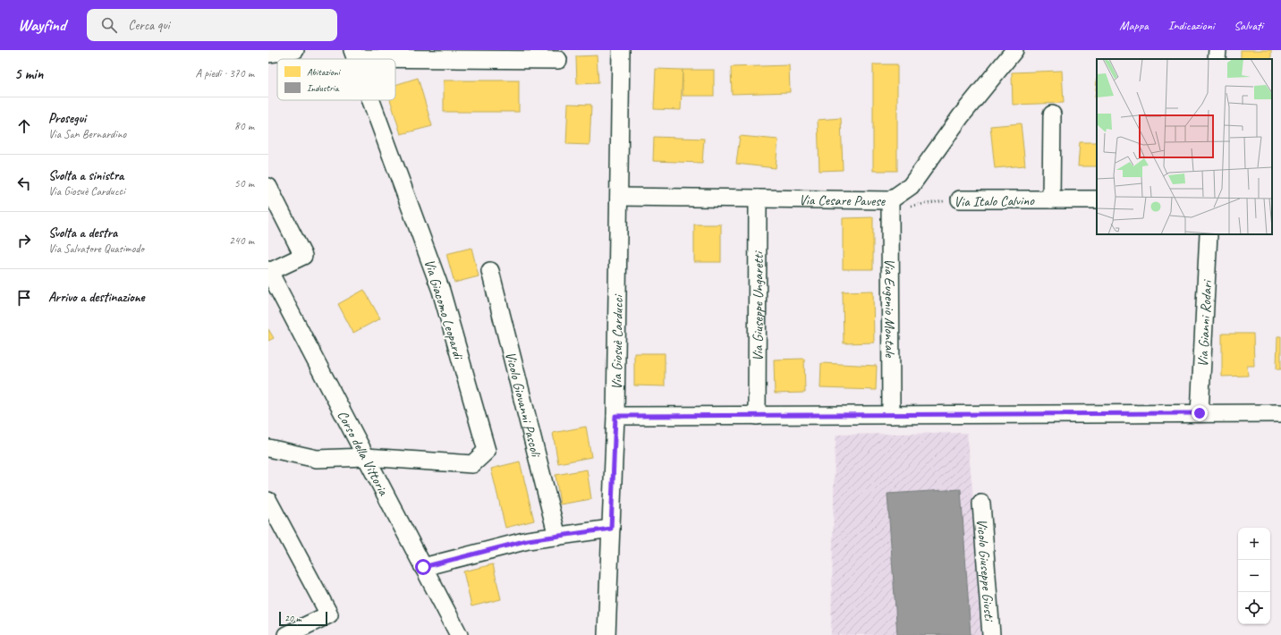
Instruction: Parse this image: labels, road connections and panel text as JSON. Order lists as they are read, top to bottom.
{
  "streets": {
    "street": [
      "Via Cesare Pavese",
      "Via Italo Calvino",
      "Via Giuseppe Ungaretti",
      "Via Eugenio Montale",
      "Via Giacomo Leopardi",
      "Via Gianni Rodari",
      "Via Giosuè Carducci",
      "Vicolo Giovanni Pascoli",
      "Corso della Vittoria",
      "Vicolo Giuseppe Giusti"
    ]
  },
  "crossings": [
    ["Via Cesare Pavese", "Via Italo Calvino"],
    ["Via Cesare Pavese", "Via Giuseppe Ungaretti"],
    ["Via Cesare Pavese", "Via Eugenio Montale"],
    ["Via Cesare Pavese", "Via Giosuè Carducci"],
    ["Via Italo Calvino", "Via Eugenio Montale"],
    ["Via Giacomo Leopardi", "Corso della Vittoria"]
  ],
  "legend": ["Abitazioni", "Industria"],
  "scale_bar": "20 m",
  "page": {
    "header": "Wayfind",
    "search": "Cerca qui",
    "nav": ["Mappa", "Indicazioni", "Salvati"],
    "heading": ["5 min", "A piedi · 370 m"],
    "list": [
      ["Prosegui", "Via San Bernardino", "80 m"],
      ["Svolta a sinistra", "Via Giosuè Carducci", "50 m"],
      ["Svolta a destra", "Via Salvatore Quasimodo", "240 m"],
      "Arrivo a destinazione"
    ],
    "map_buttons": ["+", "−"],
    "scale": "20 m"
  }
}
